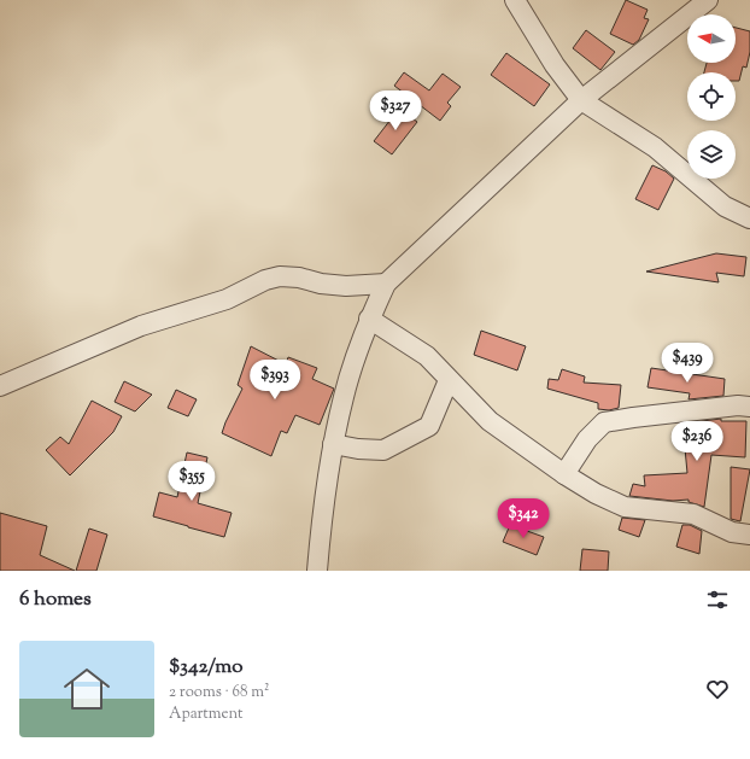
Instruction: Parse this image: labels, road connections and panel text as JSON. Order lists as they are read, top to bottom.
{
  "north": "left",
  "page": {
    "price": [
      "$327",
      "$439",
      "$393",
      "$236",
      "$355",
      "$342"
    ],
    "heading": "6 homes",
    "list": [
      {
        "name": "$342/mo",
        "note": "2 rooms · 68 m² · Apartment"
      }
    ]
  }
}
